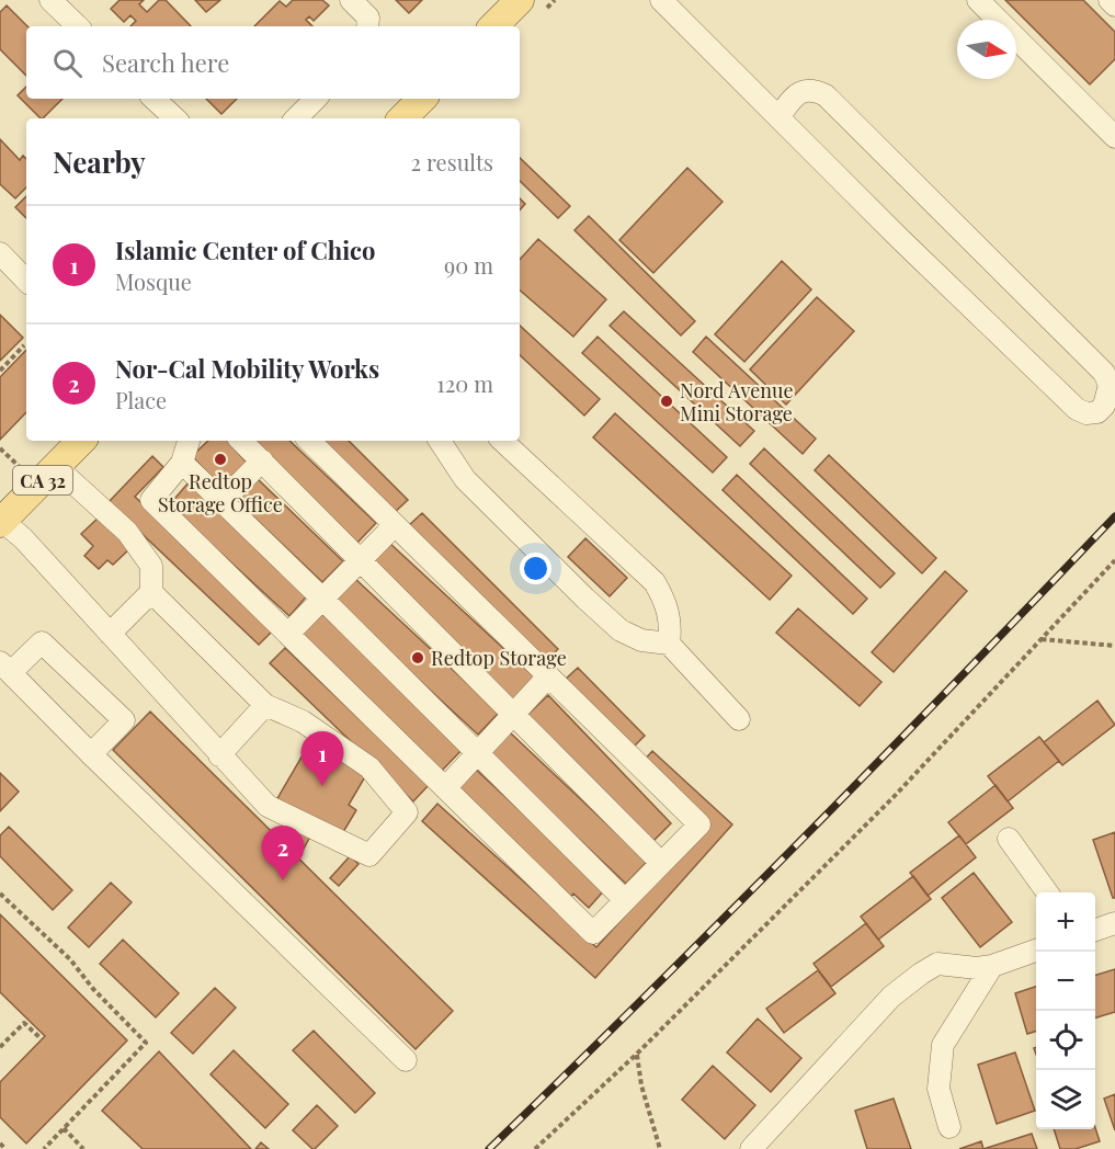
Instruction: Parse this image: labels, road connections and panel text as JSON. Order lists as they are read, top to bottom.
{
  "streets": {
    "main road": ["CA 32"]
  },
  "places": ["Nord Avenue Mini Storage", "Redtop Storage Office", "Redtop Storage"],
  "north": "right",
  "page": {
    "search": "Search here",
    "heading": ["Nearby", "2 results"],
    "list": [
      {
        "mark": "1",
        "name": "Islamic Center of Chico",
        "note": "Mosque",
        "value": "90 m"
      },
      {
        "mark": "2",
        "name": "Nor-Cal Mobility Works",
        "note": "Place",
        "value": "120 m"
      }
    ],
    "pins": ["1", "2"],
    "map_buttons": ["+", "−"]
  }
}
